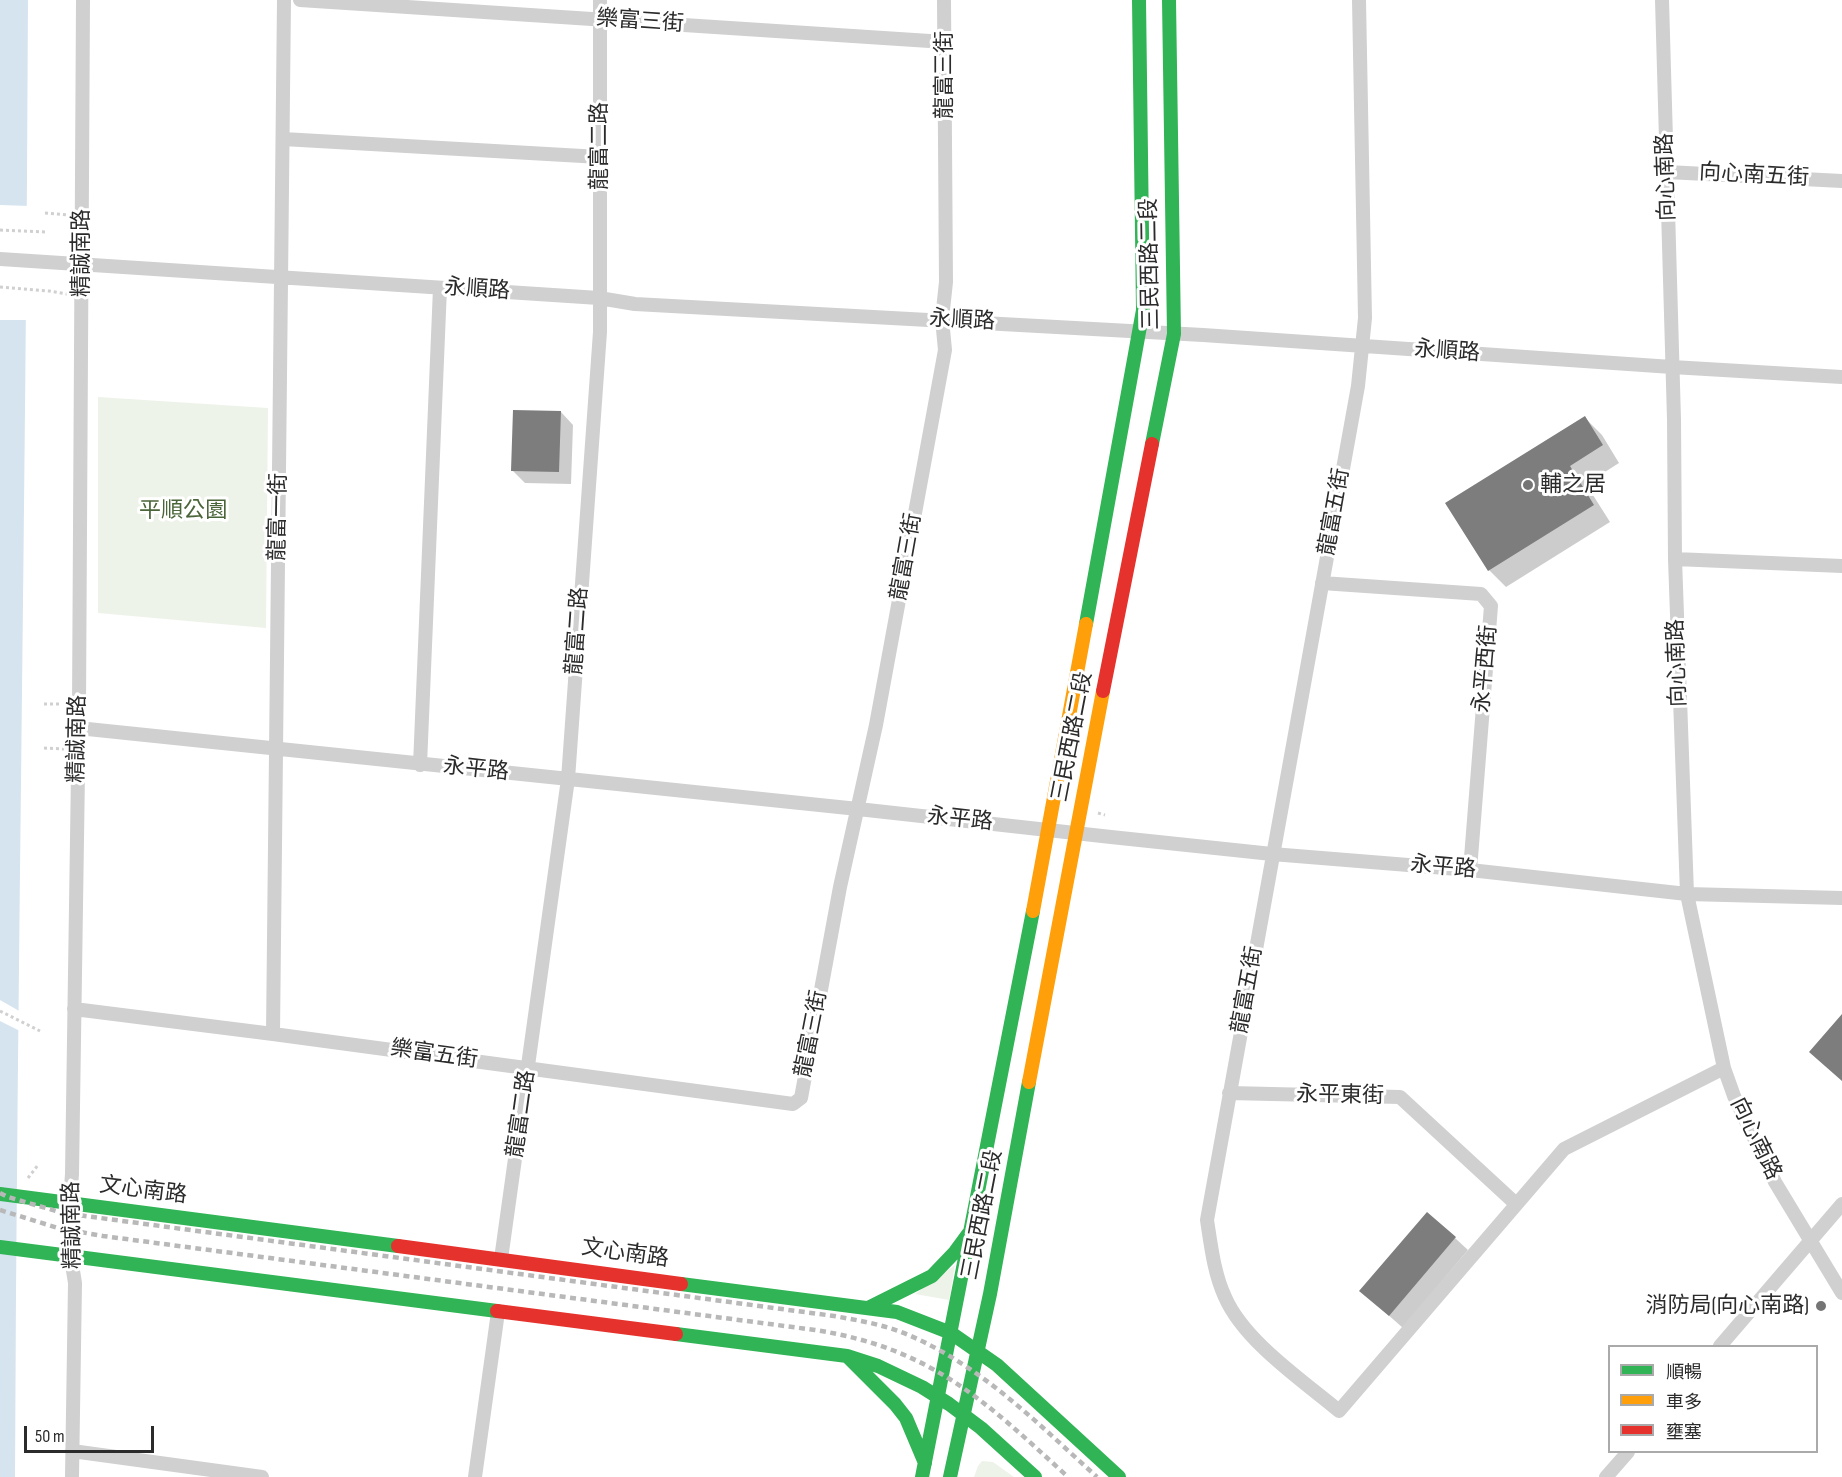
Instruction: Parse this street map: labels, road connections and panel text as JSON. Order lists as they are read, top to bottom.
{
  "streets": {
    "street": [
      "樂富三街",
      "龍富三街",
      "龍富二路",
      "向心南五街",
      "向心南路",
      "精誠南路",
      "三民西路二段",
      "永順路",
      "龍富五街",
      "龍富一街",
      "永平西街",
      "永平路",
      "樂富五街",
      "永平東街",
      "文心南路"
    ]
  },
  "crossings": [
    ["樂富三街", "龍富三街"],
    ["樂富三街", "龍富二路"],
    ["龍富三街", "永順路"],
    ["龍富三街", "永平路"],
    ["龍富三街", "樂富五街"],
    ["龍富二路", "永順路"],
    ["龍富二路", "永平路"],
    ["龍富二路", "樂富五街"],
    ["龍富二路", "文心南路"],
    ["向心南五街", "向心南路"],
    ["向心南路", "永順路"],
    ["向心南路", "龍富五街"],
    ["向心南路", "永平路"],
    ["精誠南路", "永順路"],
    ["精誠南路", "永平路"],
    ["精誠南路", "樂富五街"],
    ["精誠南路", "文心南路"],
    ["三民西路二段", "永順路"],
    ["三民西路二段", "永平路"],
    ["三民西路二段", "文心南路"],
    ["永順路", "龍富五街"],
    ["永順路", "龍富一街"],
    ["龍富五街", "永平西街"],
    ["龍富五街", "永平路"],
    ["龍富五街", "永平東街"],
    ["龍富一街", "永平路"],
    ["龍富一街", "樂富五街"],
    ["永平西街", "永平路"]
  ],
  "parks": ["平順公園"],
  "places": ["輔之居", "消防局(向心南路)"],
  "legend": ["順暢", "車多", "壅塞"],
  "scale_bar": "50 m"
}
